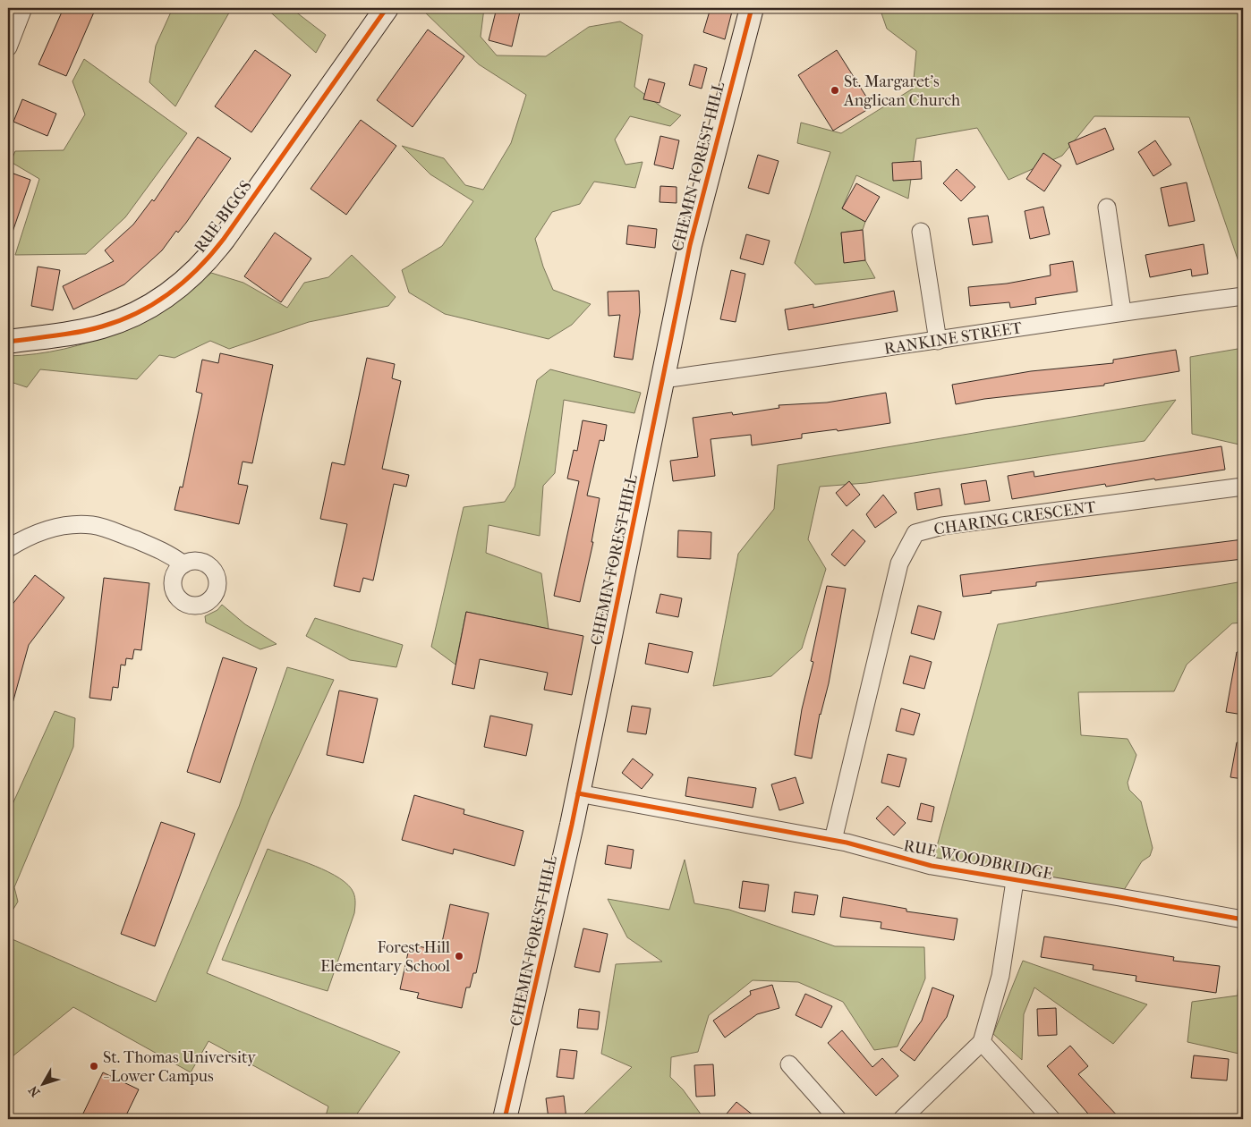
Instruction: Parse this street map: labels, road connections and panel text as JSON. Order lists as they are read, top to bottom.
{
  "streets": {
    "street": [
      "CHEMIN FOREST HILL",
      "RUE BIGGS",
      "RANKINE STREET",
      "CHARING CRESCENT",
      "RUE WOODBRIDGE"
    ]
  },
  "crossings": [
    ["CHEMIN FOREST HILL", "RANKINE STREET"],
    ["CHEMIN FOREST HILL", "RUE WOODBRIDGE"],
    ["CHARING CRESCENT", "RUE WOODBRIDGE"]
  ],
  "places": ["St. Margaret's Anglican Church", "Forest Hill Elementary School", "St. Thomas University - Lower Campus"],
  "north": "bottom left"
}
